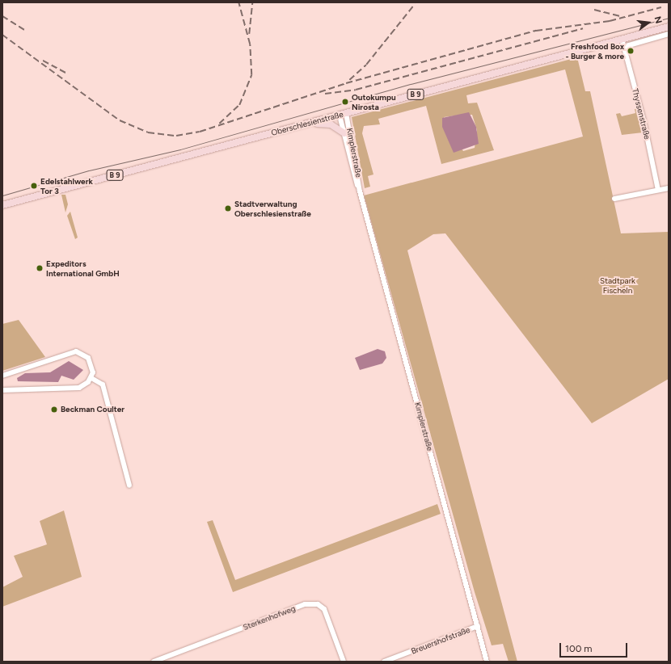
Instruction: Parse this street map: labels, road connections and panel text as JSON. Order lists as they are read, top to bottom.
{
  "streets": {
    "main road": ["B 9", "Oberschlesienstraße"],
    "street": [
      "Thyssenstraße",
      "Kimplerstraße",
      "Sterkenhofweg",
      "Breuershofstraße"
    ]
  },
  "crossings": [
    ["B 9", "Oberschlesienstraße"],
    ["B 9", "Kimplerstraße"],
    ["Thyssenstraße", "Oberschlesienstraße"],
    ["Oberschlesienstraße", "Kimplerstraße"],
    ["Kimplerstraße", "Breuershofstraße"]
  ],
  "parks": ["Stadtpark Fischeln"],
  "places": [
    "Freshfood Box - Burger & more",
    "Outokumpu Nirosta",
    "Edelstahlwerk Tor 3",
    "Stadtverwaltung Oberschlesienstraße",
    "Expeditors International GmbH",
    "Beckman Coulter"
  ],
  "scale_bar": "100 m",
  "north": "right"
}
